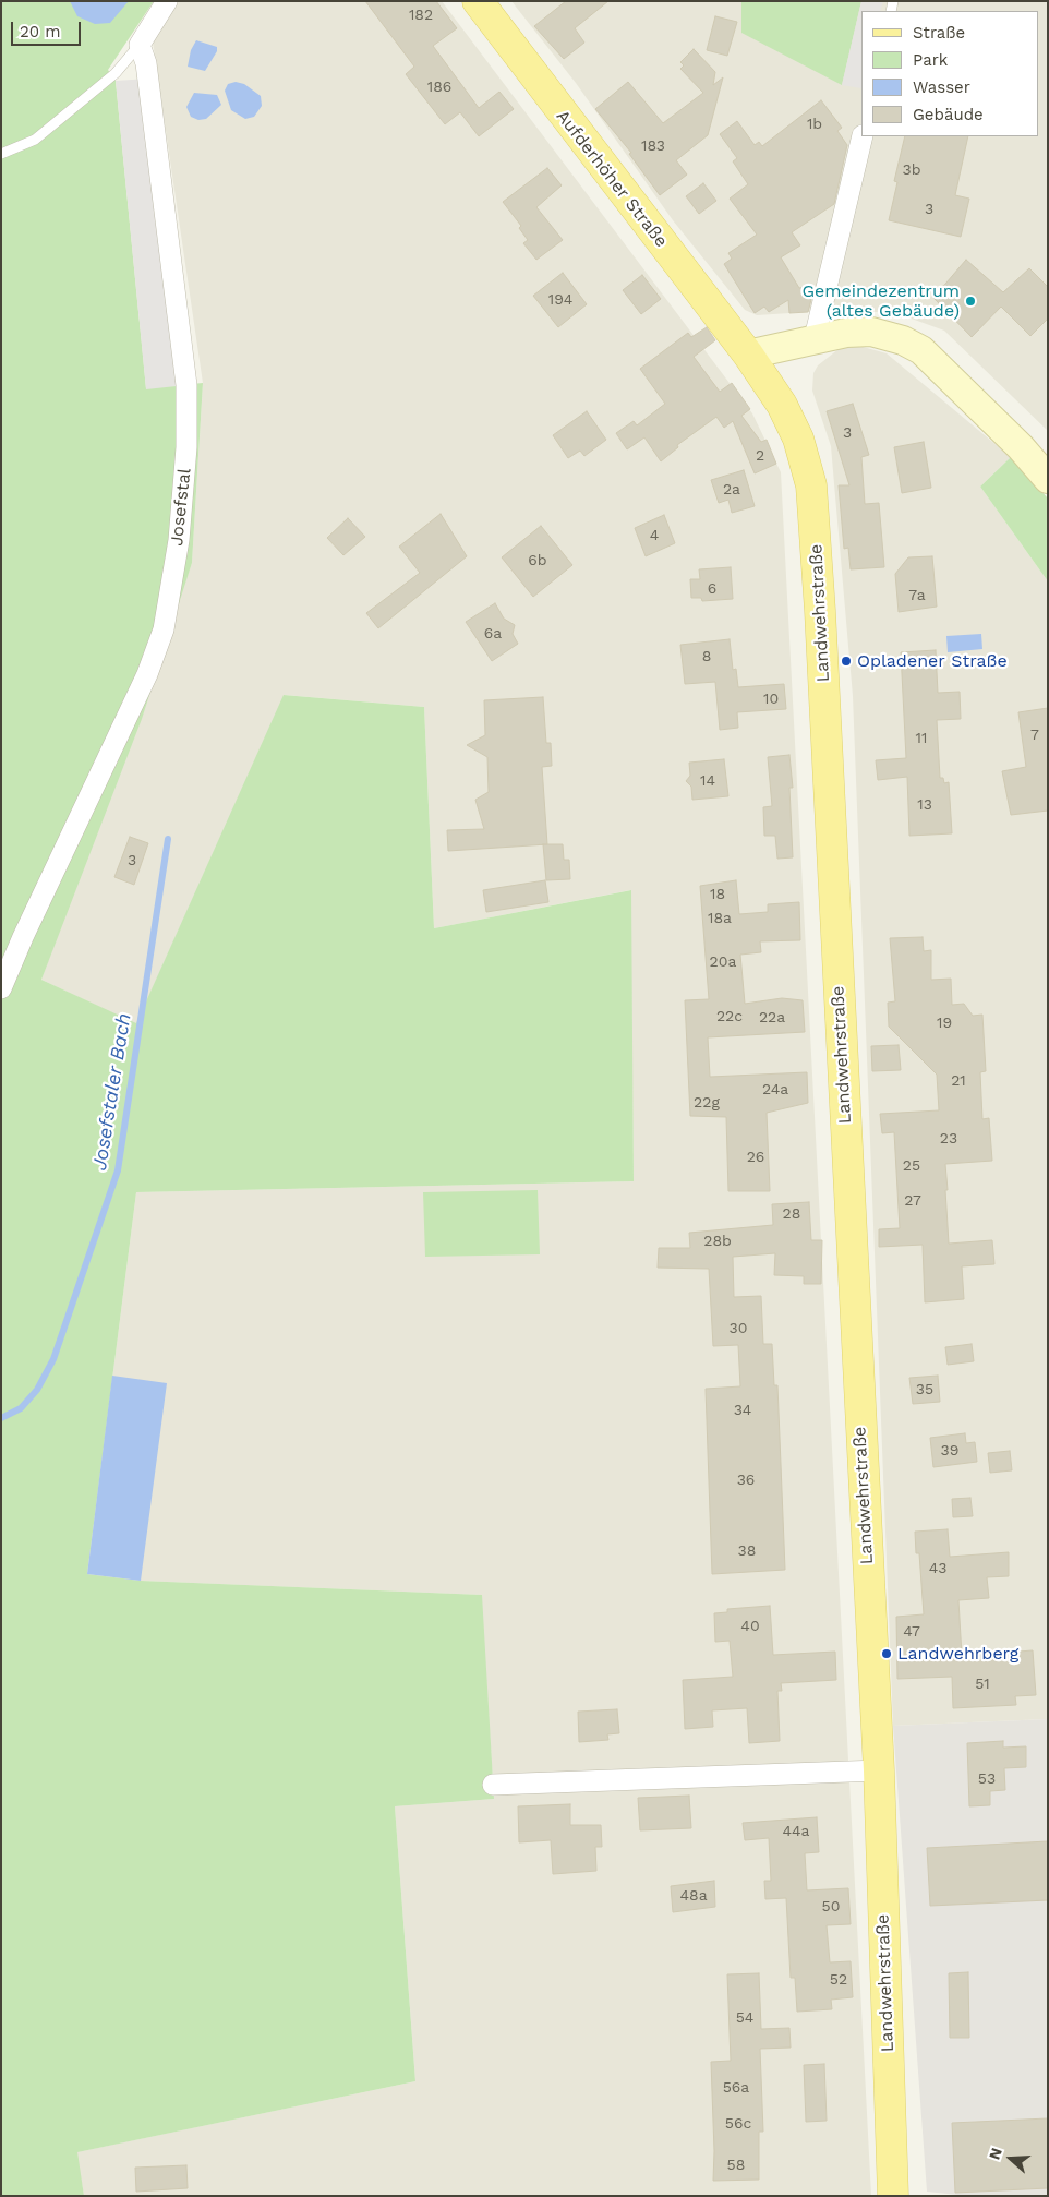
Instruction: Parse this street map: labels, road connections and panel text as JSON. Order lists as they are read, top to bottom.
{
  "streets": {
    "main road": ["Aufderhöher Straße", "Landwehrstraße"],
    "street": ["Josefstal"]
  },
  "crossings": [
    ["Aufderhöher Straße", "Landwehrstraße"]
  ],
  "water": ["Josefstaler Bach"],
  "places": ["Gemeindezentrum (altes Gebäude)", "Opladener Straße", "Landwehrberg"],
  "house_numbers": [
    "182",
    "186",
    "1b",
    "183",
    "3b",
    "3",
    "194",
    "3",
    "2",
    "2a",
    "4",
    "6b",
    "6",
    "7a",
    "6a",
    "8",
    "10",
    "7",
    "11",
    "14",
    "13",
    "3",
    "18",
    "18a",
    "20a",
    "22c",
    "22a",
    "19",
    "21",
    "24a",
    "22g",
    "23",
    "26",
    "25",
    "27",
    "28",
    "28b",
    "30",
    "35",
    "34",
    "39",
    "36",
    "38",
    "43",
    "40",
    "47",
    "51",
    "53",
    "44a",
    "48a",
    "50",
    "52",
    "54",
    "56a",
    "56c",
    "58"
  ],
  "legend": [
    "Straße",
    "Park",
    "Wasser",
    "Gebäude"
  ],
  "scale_bar": "20 m",
  "north": "left"
}
